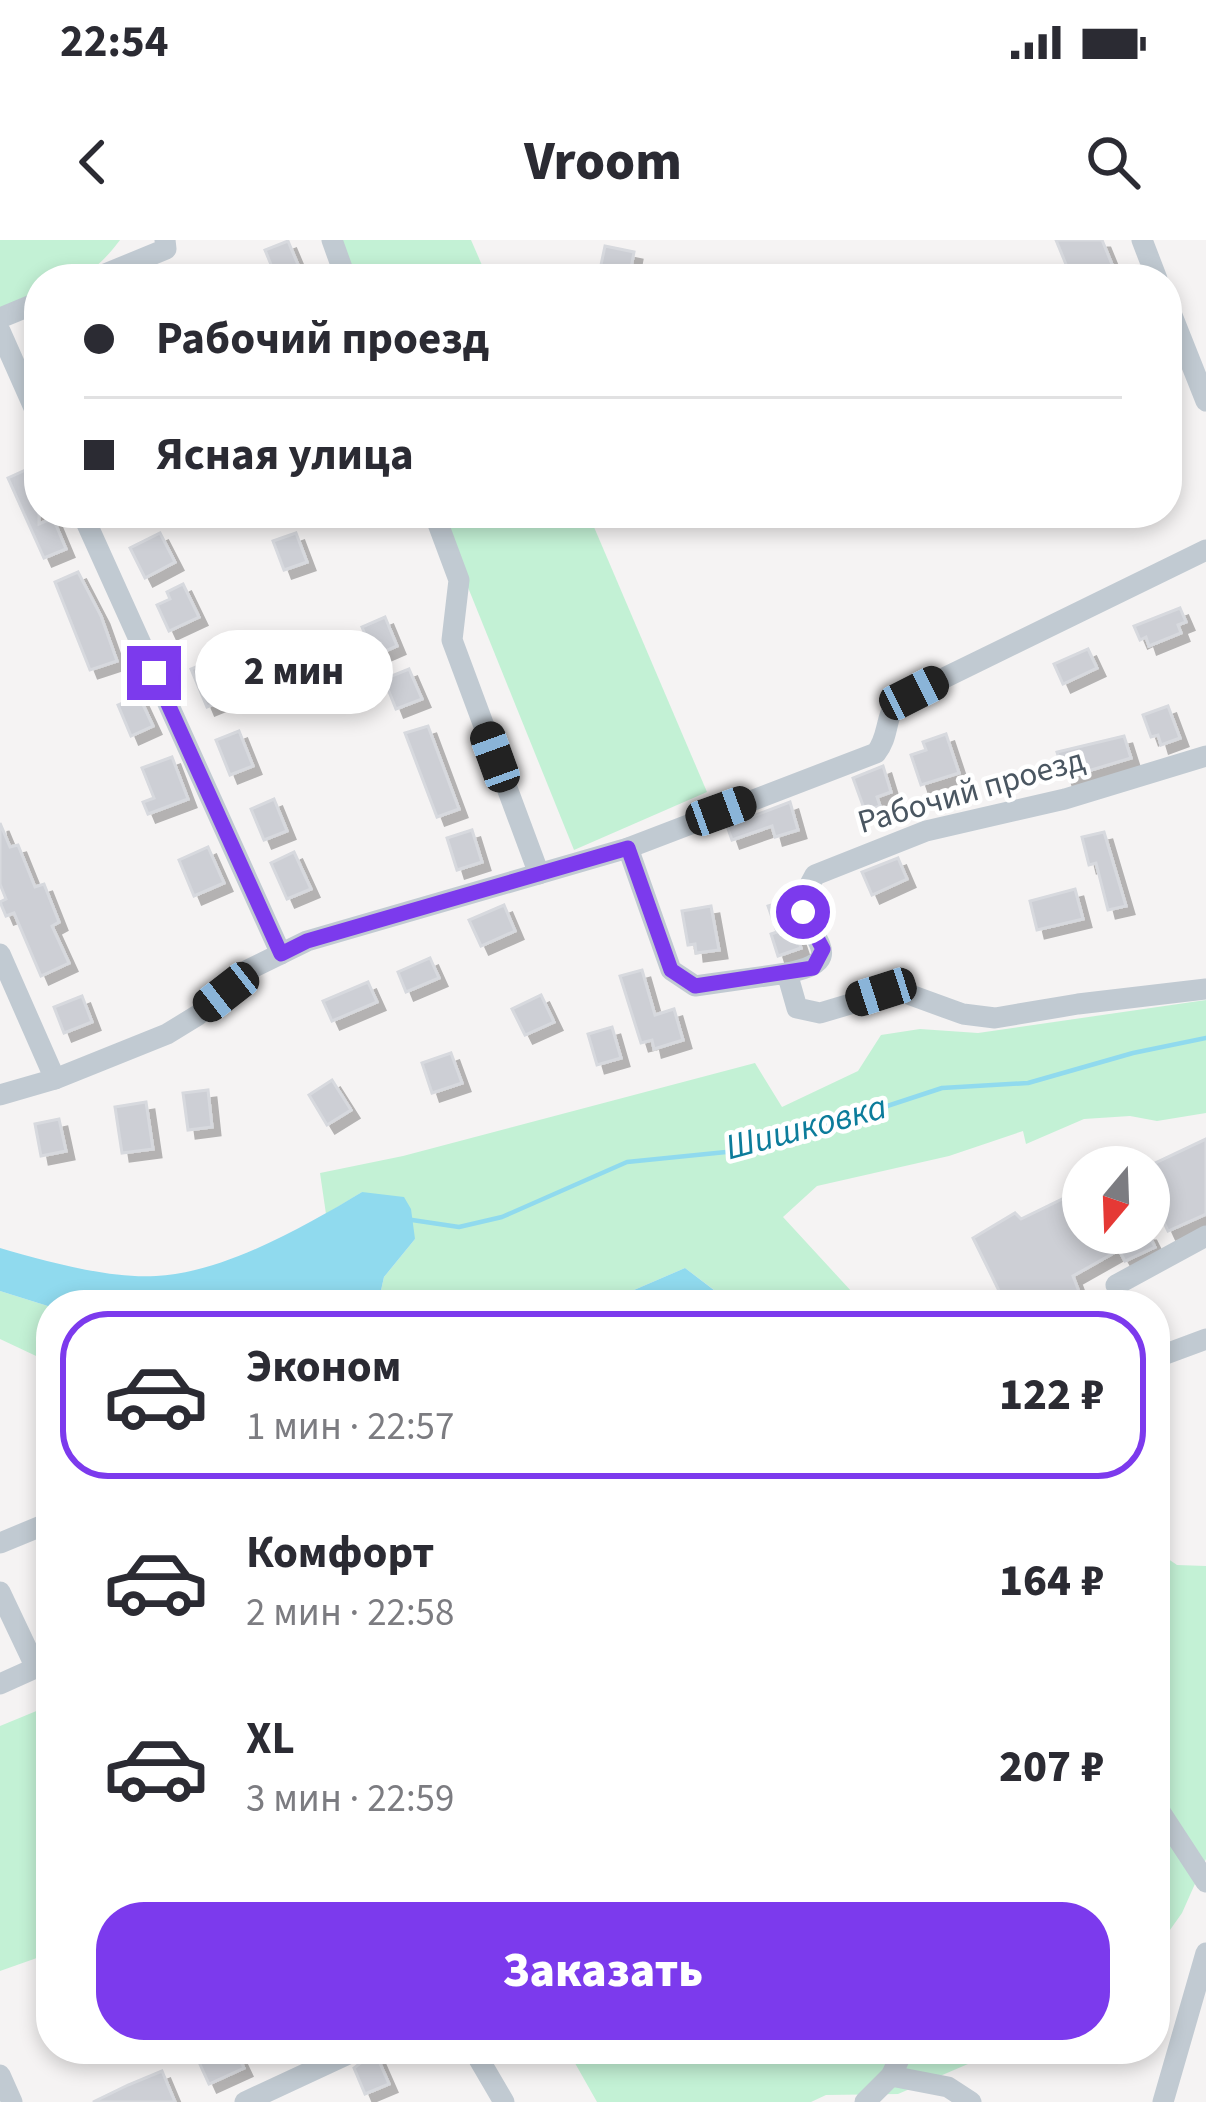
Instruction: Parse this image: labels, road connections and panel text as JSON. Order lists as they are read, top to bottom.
{
  "streets": {
    "street": ["Рабочий проезд"]
  },
  "water": ["Шишковка"],
  "north": "bottom",
  "page": {
    "status": "22:54",
    "header": "Vroom",
    "banner": ["Рабочий проезд", "Ясная улица"],
    "bubble": "2 мин",
    "list": [
      {
        "name": "Эконом",
        "note": "1 мин · 22:57",
        "value": "122 ₽"
      },
      {
        "name": "Комфорт",
        "note": "2 мин · 22:58",
        "value": "164 ₽"
      },
      {
        "name": "XL",
        "note": "3 мин · 22:59",
        "value": "207 ₽"
      }
    ],
    "buttons": "Заказать"
  }
}
